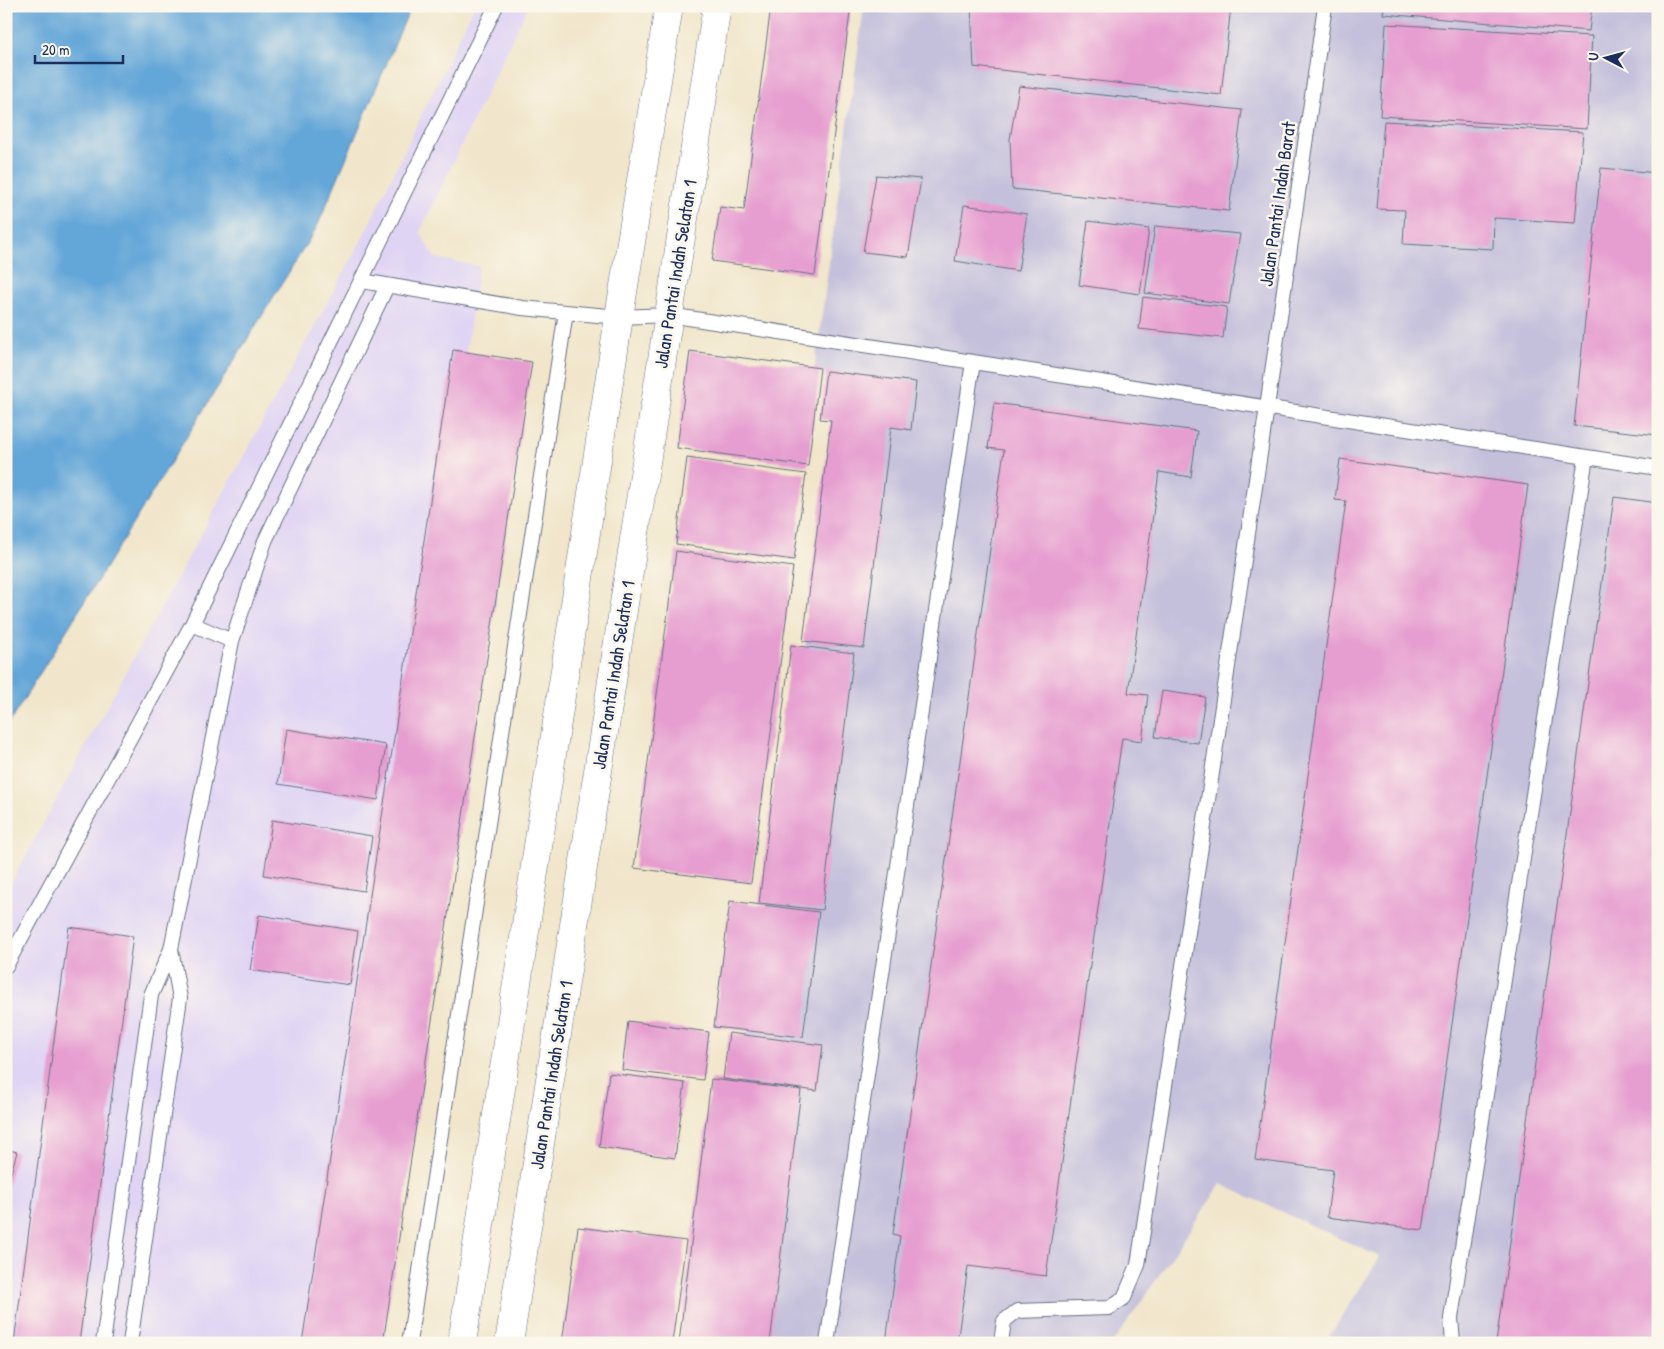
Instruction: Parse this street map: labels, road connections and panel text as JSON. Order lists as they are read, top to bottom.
{
  "streets": {
    "street": ["Jalan Pantai Indah Selatan 1"],
    "lane": ["Jalan Pantai Indah Barat"]
  },
  "scale_bar": "20 m",
  "north": "left"
}
